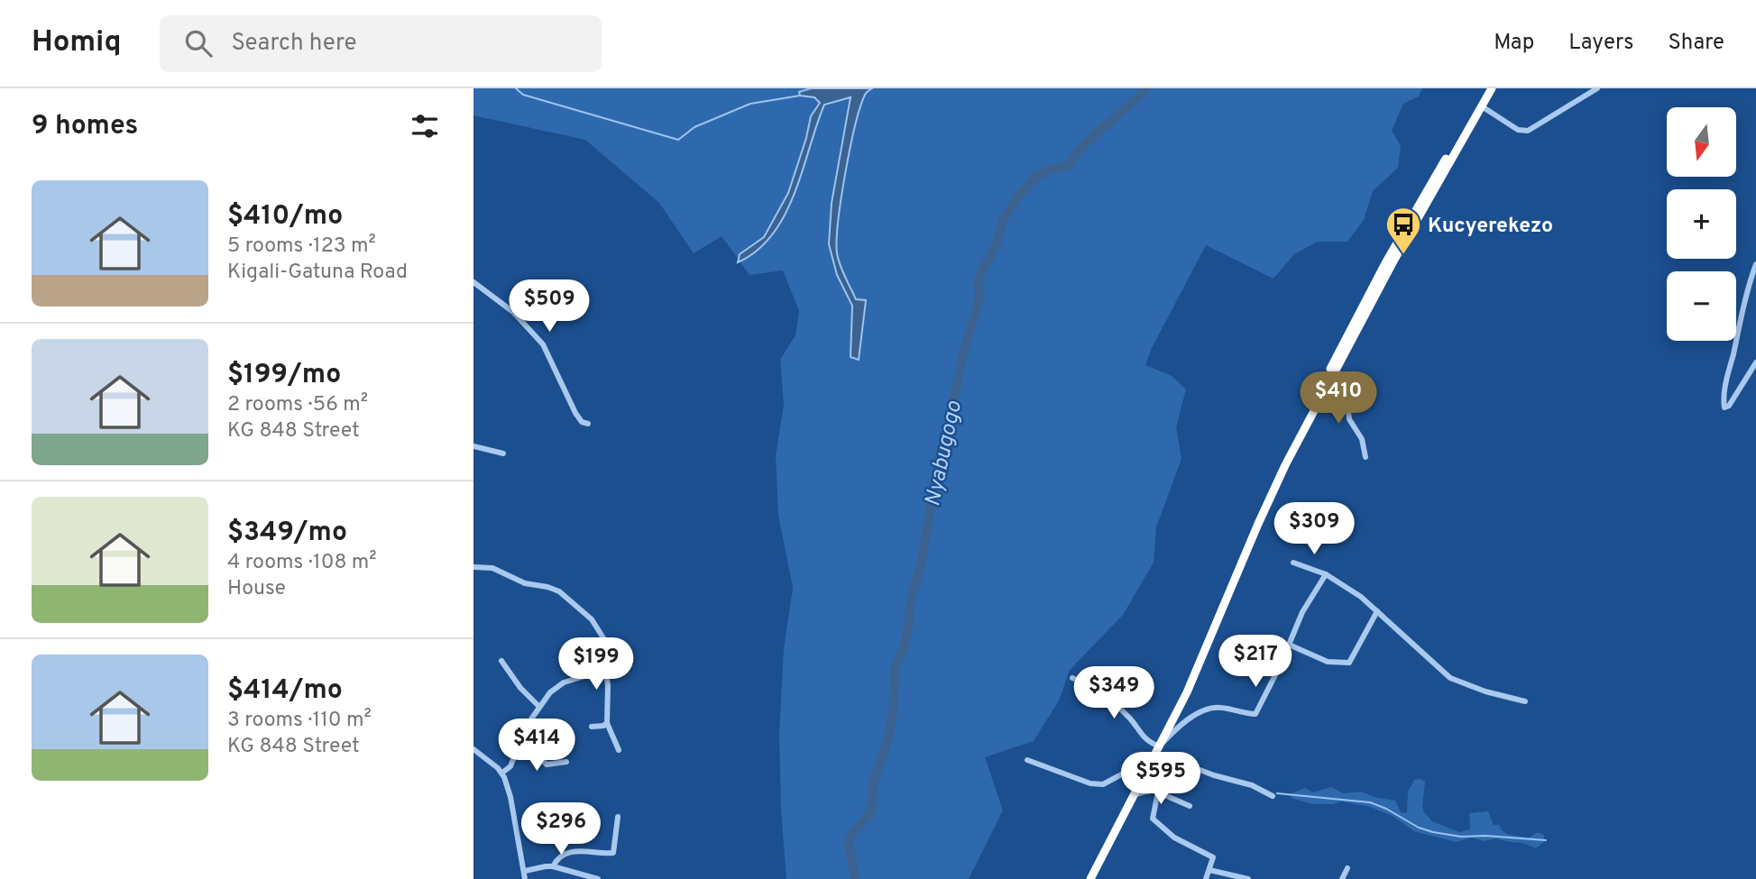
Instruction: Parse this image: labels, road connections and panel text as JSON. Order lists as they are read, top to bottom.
{
  "water": ["Nyabugogo"],
  "places": {
    "bus stop": ["Kucyerekezo"]
  },
  "north": "bottom",
  "page": {
    "header": "Homiq",
    "search": "Search here",
    "nav": ["Map", "Layers", "Share"],
    "heading": "9 homes",
    "map_buttons": ["+", "−"],
    "list": [
      {
        "name": "$410/mo",
        "note": "5 rooms · 123 m² · Kigali-Gatuna Road"
      },
      {
        "name": "$199/mo",
        "note": "2 rooms · 56 m² · KG 848 Street"
      },
      {
        "name": "$349/mo",
        "note": "4 rooms · 108 m² · House"
      },
      {
        "name": "$414/mo",
        "note": "3 rooms · 110 m² · KG 848 Street"
      }
    ],
    "price": [
      "$509",
      "$410",
      "$309",
      "$217",
      "$199",
      "$349",
      "$414",
      "$595",
      "$296"
    ]
  }
}
